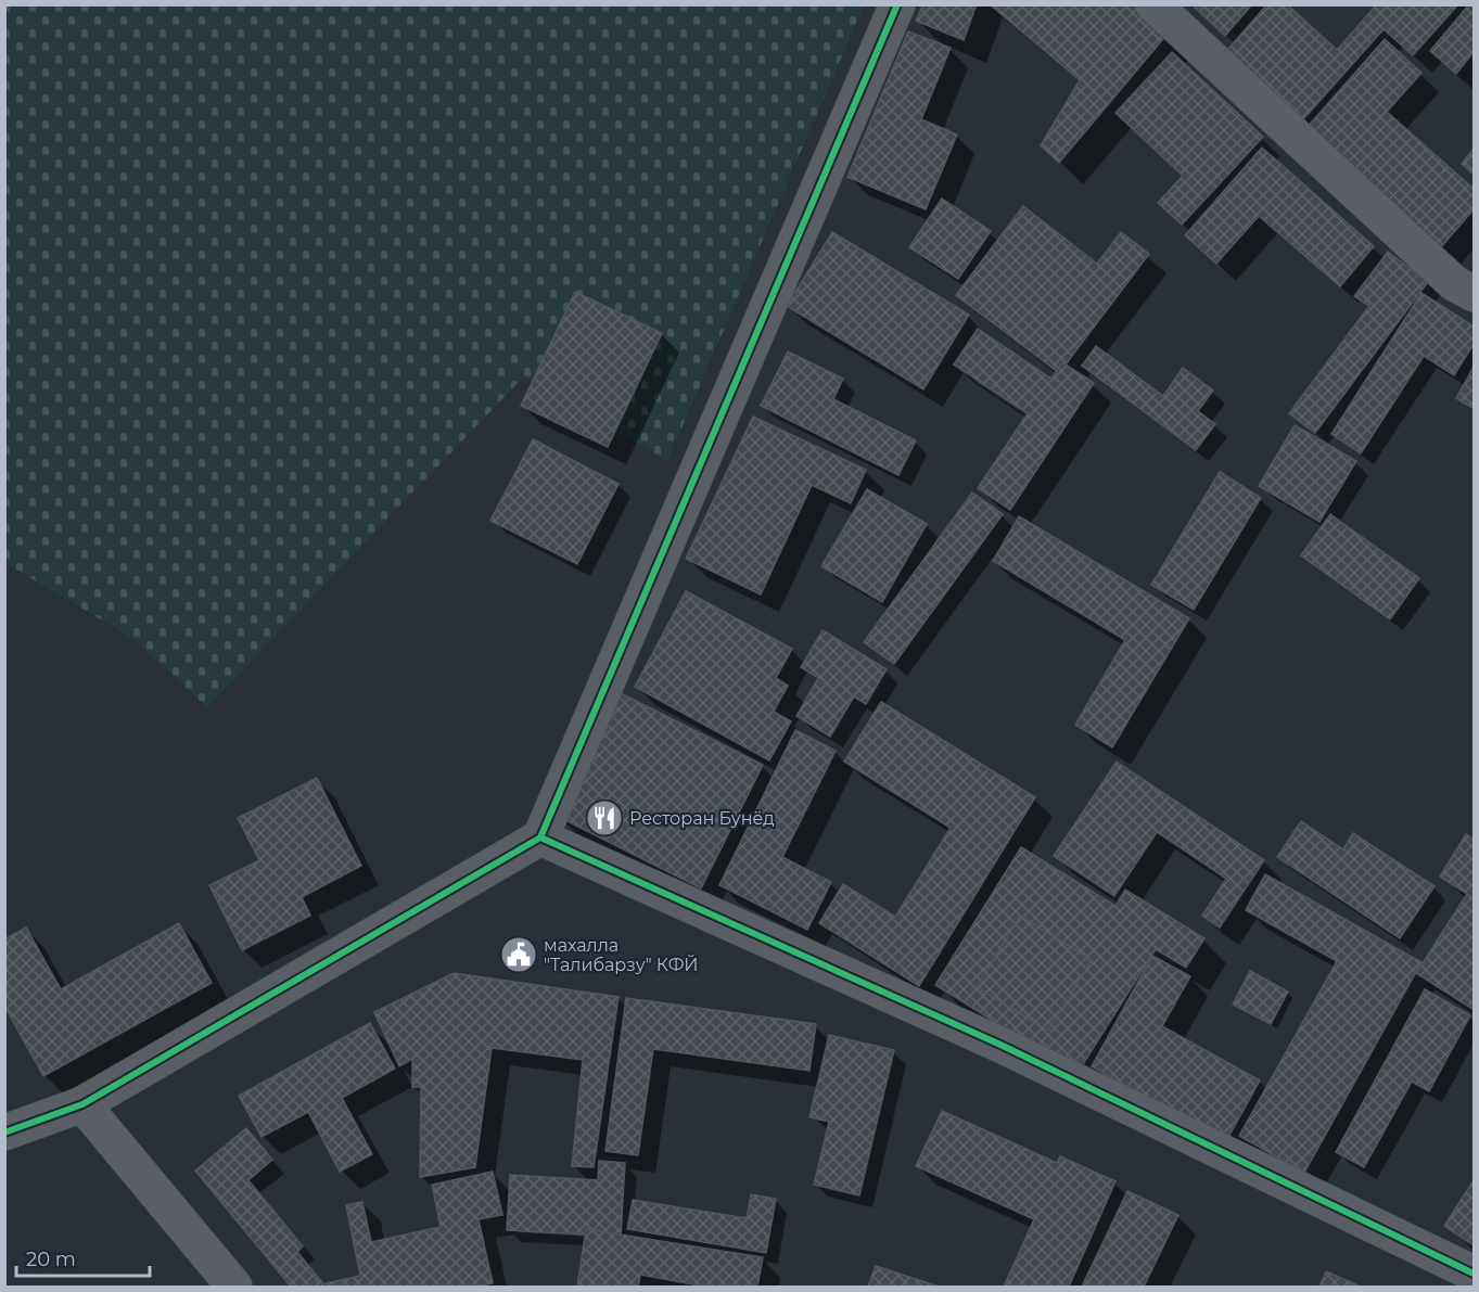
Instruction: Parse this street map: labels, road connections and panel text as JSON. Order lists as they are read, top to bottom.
{
  "places": {
    "restaurant": ["Ресторан Бунёд"],
    "public building": ["махалла \"Талибарзу\" КФЙ"]
  },
  "scale_bar": "20 m"
}
